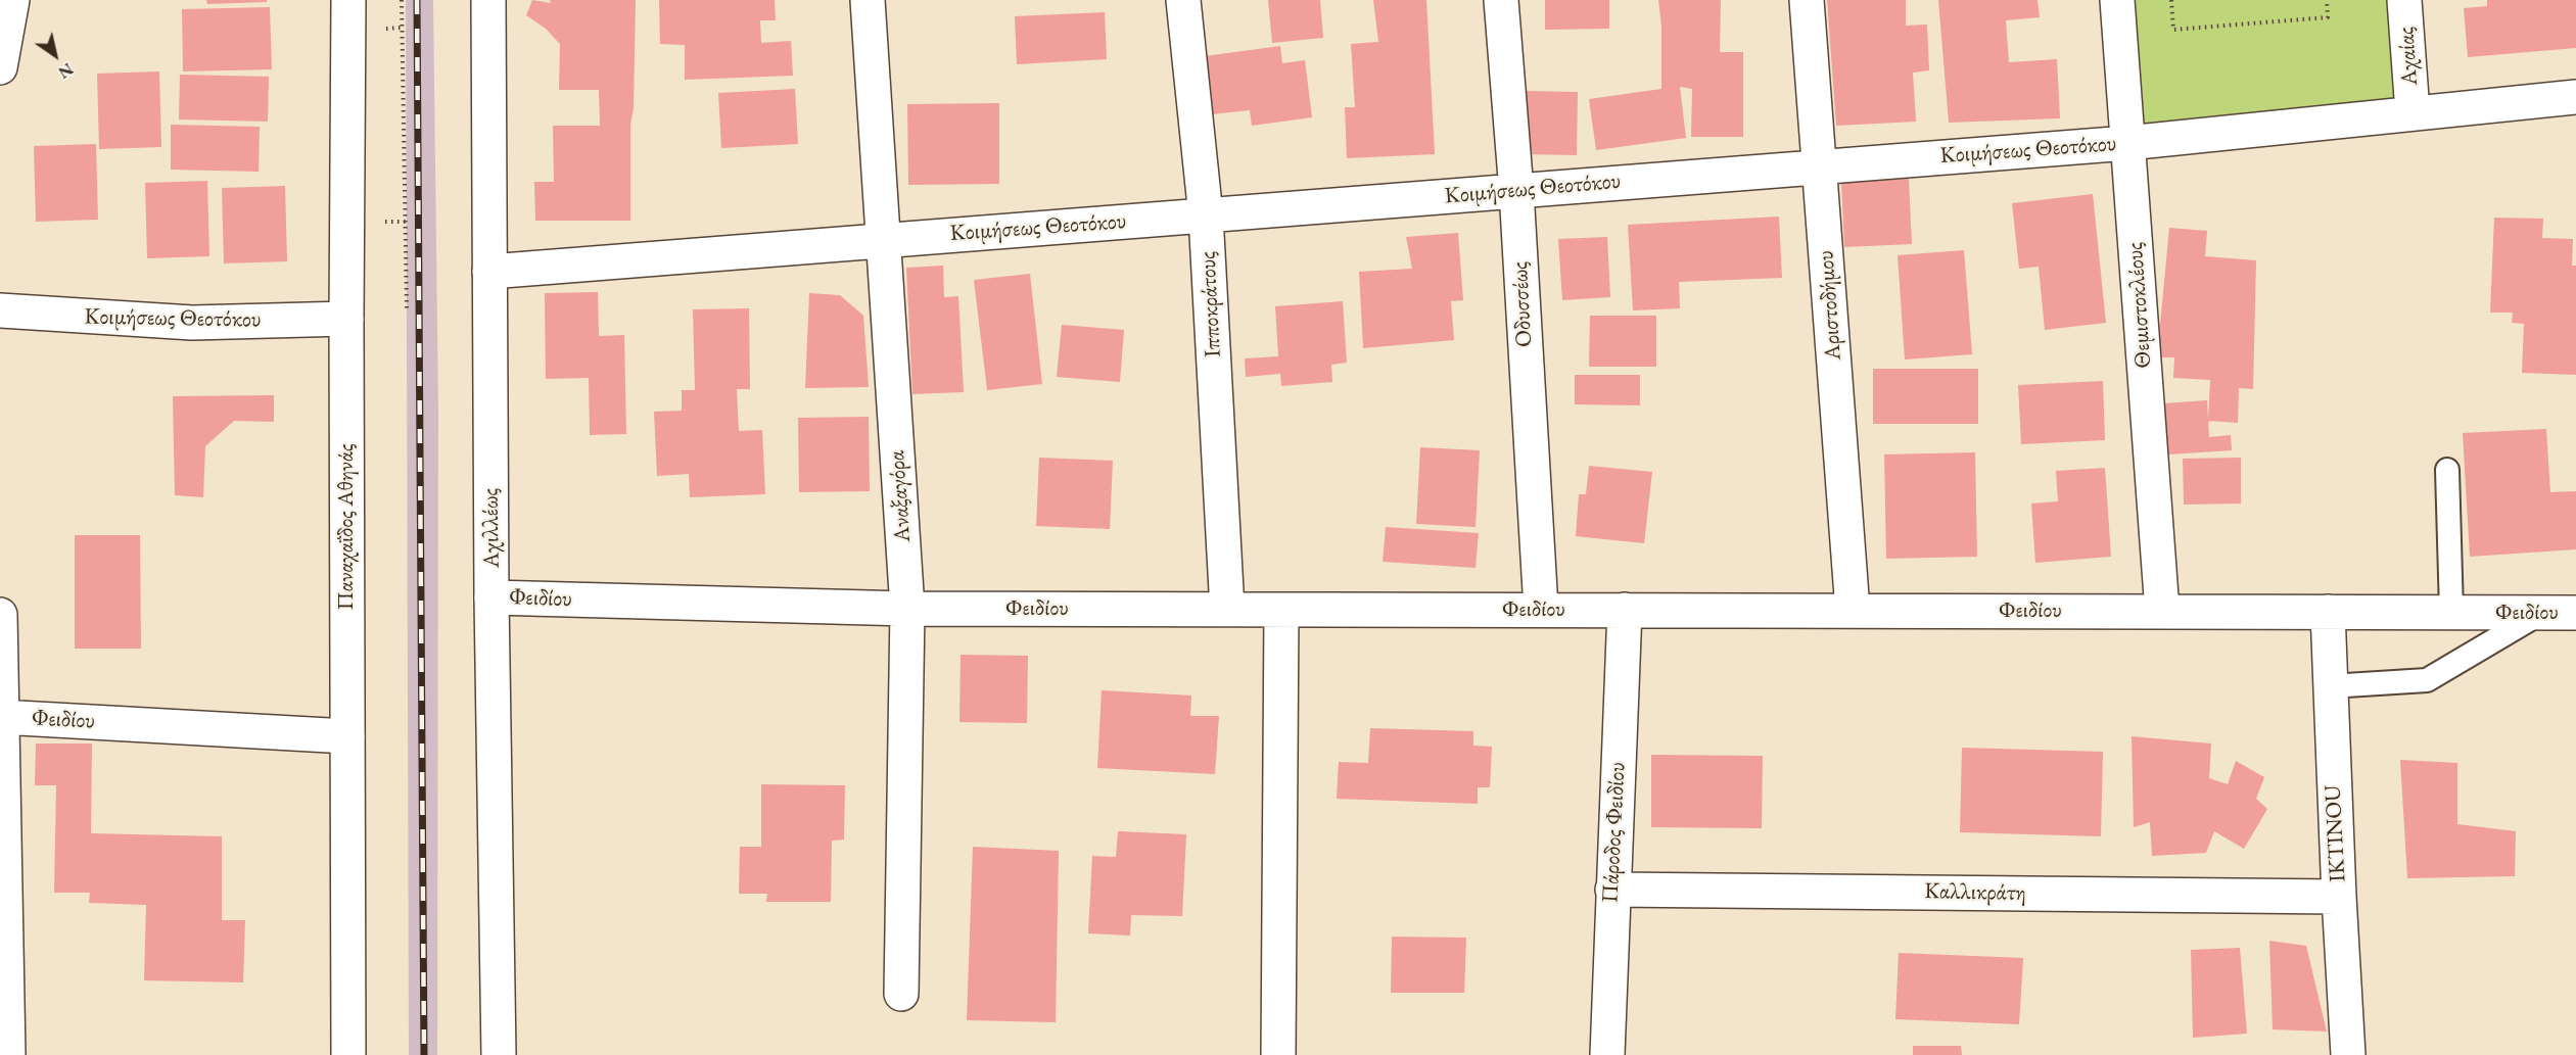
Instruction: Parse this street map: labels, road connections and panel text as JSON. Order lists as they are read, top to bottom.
{
  "streets": {
    "street": [
      "Αχαίας",
      "Κοιμήσεως Θεοτόκου",
      "Ιπποκράτους",
      "Οδυσσέως",
      "Αριστοδήμου",
      "Θεμιστοκλέους",
      "Αναξαγόρα",
      "Παναχαΐδος Αθηνάς",
      "Αχιλλέως",
      "Φειδίου",
      "Πάροδος Φειδίου",
      "IKTINOU",
      "Καλλικράτη"
    ]
  },
  "crossings": [
    ["Αχαίας", "Κοιμήσεως Θεοτόκου"],
    ["Κοιμήσεως Θεοτόκου", "Ιπποκράτους"],
    ["Κοιμήσεως Θεοτόκου", "Οδυσσέως"],
    ["Κοιμήσεως Θεοτόκου", "Αριστοδήμου"],
    ["Κοιμήσεως Θεοτόκου", "Θεμιστοκλέους"],
    ["Κοιμήσεως Θεοτόκου", "Αναξαγόρα"],
    ["Κοιμήσεως Θεοτόκου", "Παναχαΐδος Αθηνάς"],
    ["Κοιμήσεως Θεοτόκου", "Αχιλλέως"],
    ["Ιπποκράτους", "Φειδίου"],
    ["Οδυσσέως", "Φειδίου"],
    ["Αριστοδήμου", "Φειδίου"],
    ["Θεμιστοκλέους", "Φειδίου"],
    ["Αναξαγόρα", "Φειδίου"],
    ["Παναχαΐδος Αθηνάς", "Φειδίου"],
    ["Αχιλλέως", "Φειδίου"],
    ["Φειδίου", "Πάροδος Φειδίου"],
    ["Φειδίου", "IKTINOU"],
    ["Πάροδος Φειδίου", "Καλλικράτη"],
    ["IKTINOU", "Καλλικράτη"]
  ],
  "north": "bottom right"
}
